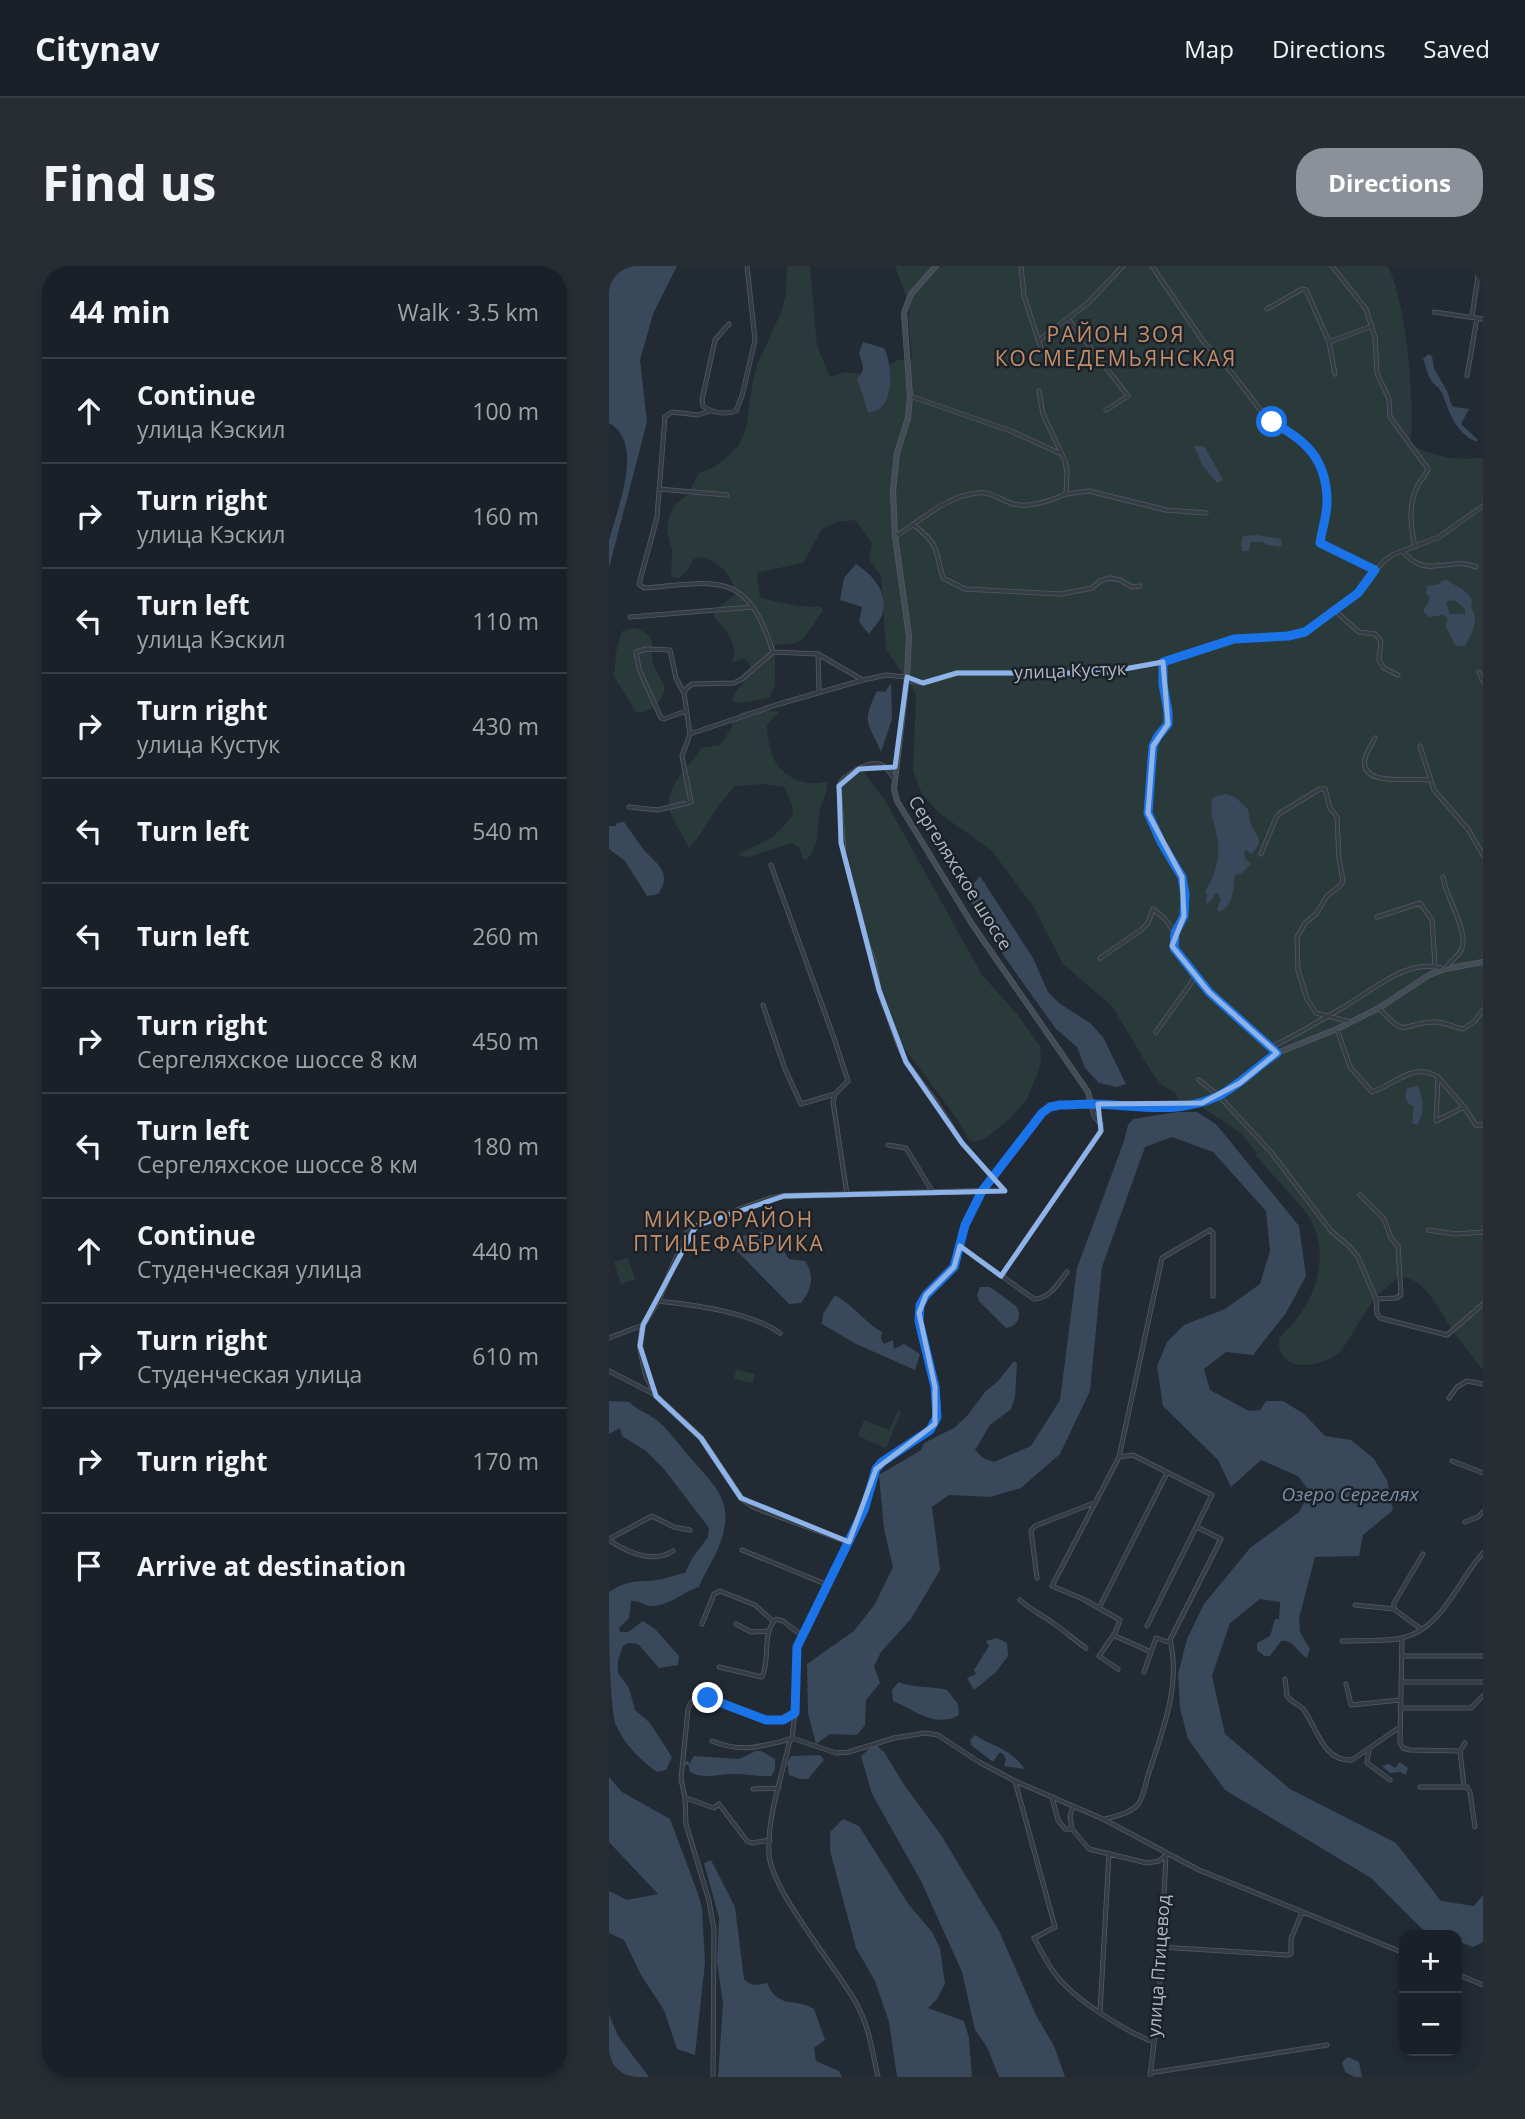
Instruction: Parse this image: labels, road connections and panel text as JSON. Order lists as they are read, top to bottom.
{
  "streets": {
    "main road": ["Сергеляхское шоссе"],
    "street": ["улица Кустук", "улица Птицевод"]
  },
  "crossings": [
    ["улица Кустук", "Сергеляхское шоссе"]
  ],
  "districts": ["РАЙОН ЗОЯ КОСМЕДЕМЬЯНСКАЯ", "МИКРОРАЙОН ПТИЦЕФАБРИКА"],
  "water": ["Озеро Сергелях"],
  "page": {
    "header": "Citynav",
    "nav": ["Map", "Directions", "Saved"],
    "buttons": "Directions",
    "title": "Find us",
    "heading": ["44 min", "Walk · 3.5 km"],
    "list": [
      ["Continue", "улица Кэскил", "100 m"],
      ["Turn right", "улица Кэскил", "160 m"],
      ["Turn left", "улица Кэскил", "110 m"],
      ["Turn right", "улица Кустук", "430 m"],
      ["Turn left", "540 m"],
      ["Turn left", "260 m"],
      ["Turn right", "Сергеляхское шоссе 8 км", "450 m"],
      ["Turn left", "Сергеляхское шоссе 8 км", "180 m"],
      ["Continue", "Студенческая улица", "440 m"],
      ["Turn right", "Студенческая улица", "610 m"],
      ["Turn right", "170 m"],
      "Arrive at destination"
    ],
    "map_buttons": ["+", "−"]
  }
}
